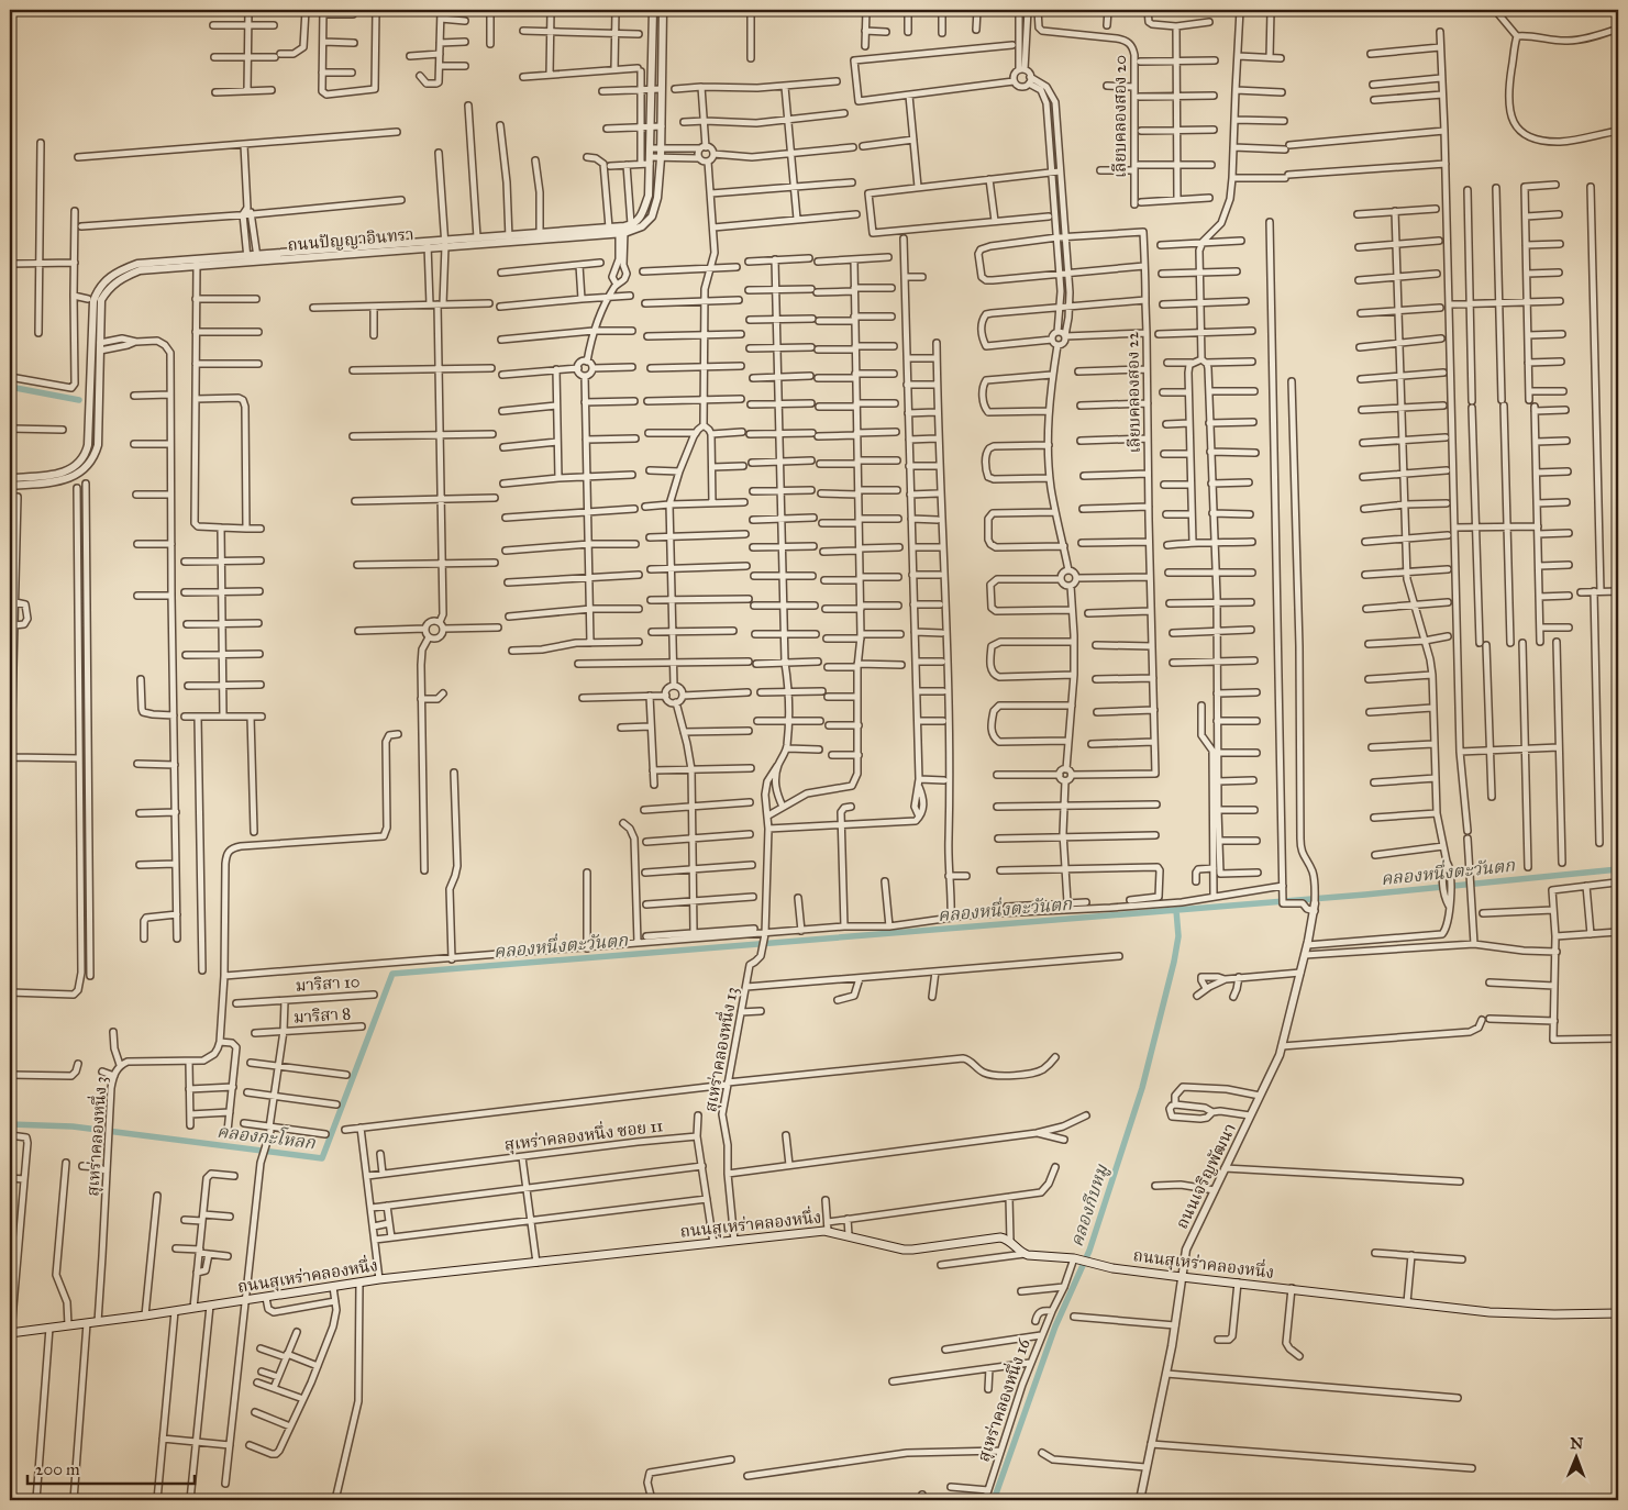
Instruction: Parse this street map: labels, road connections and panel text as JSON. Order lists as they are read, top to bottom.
{
  "streets": {
    "main road": ["ถนนสุเหร่าคลองหนึ่ง"],
    "street": [
      "เลียบคลองสอง 20",
      "ถนนปัญญาอินทรา",
      "เลียบคลองสอง 22",
      "มาริสา 10",
      "มาริสา 8",
      "สุเหร่าคลองหนึ่ง 13",
      "สุเหร่าคลองหนึ่ง ซอย 11",
      "สุเหร่าคลองหนึ่ง 3",
      "ถนนเจริญพัฒนา",
      "สุเหร่าคลองหนึ่ง 16"
    ]
  },
  "crossings": [
    ["สุเหร่าคลองหนึ่ง 13", "ถนนสุเหร่าคลองหนึ่ง"],
    ["สุเหร่าคลองหนึ่ง 3", "ถนนสุเหร่าคลองหนึ่ง"],
    ["ถนนเจริญพัฒนา", "ถนนสุเหร่าคลองหนึ่ง"],
    ["ถนนสุเหร่าคลองหนึ่ง", "สุเหร่าคลองหนึ่ง 16"]
  ],
  "water": ["คลองหนึ่งตะวันตก", "คลองกะโหลก", "คลองกีบหมู"],
  "scale_bar": "200 m",
  "north": "top"
}
